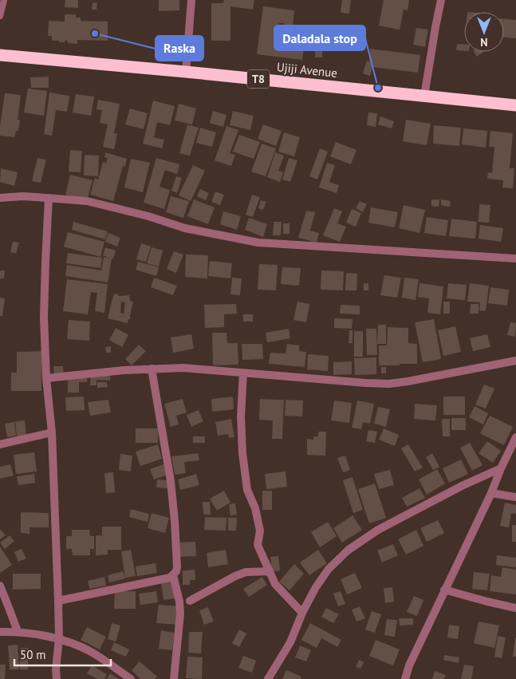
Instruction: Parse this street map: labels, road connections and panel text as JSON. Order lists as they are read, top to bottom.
{
  "streets": {
    "highway": ["Ujiji Avenue", "T8"]
  },
  "places": ["Raska", "Daladala stop"],
  "scale_bar": "50 m",
  "north": "bottom"
}
